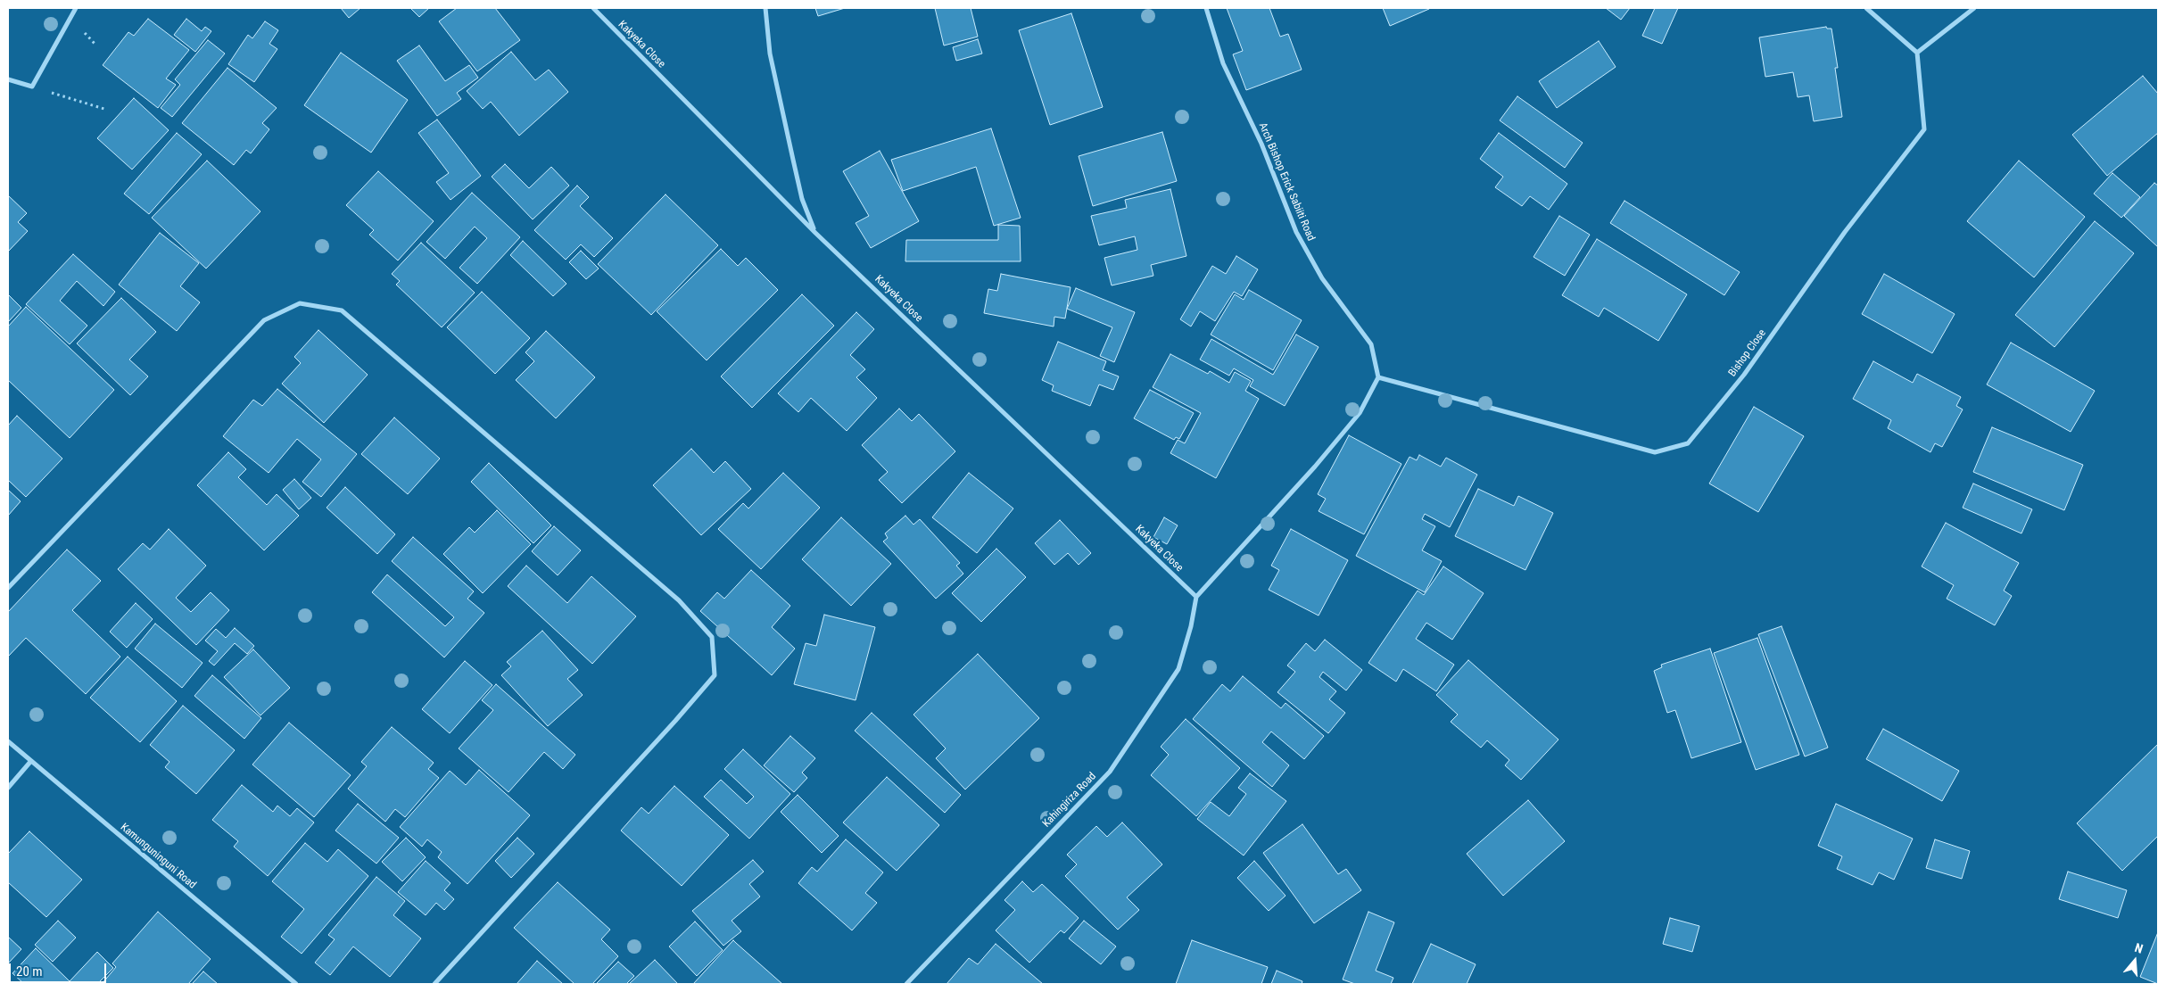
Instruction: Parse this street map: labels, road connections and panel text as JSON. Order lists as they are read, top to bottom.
{
  "streets": {
    "street": [
      "Kakyeka Close",
      "Arch Bishop Erick Sabiiti Road",
      "Bishop Close",
      "Kahingiriza Road",
      "Kamunguninguni Road"
    ]
  },
  "crossings": [
    ["Kakyeka Close", "Kahingiriza Road"],
    ["Arch Bishop Erick Sabiiti Road", "Bishop Close"]
  ],
  "scale_bar": "20 m",
  "north": "top"
}
